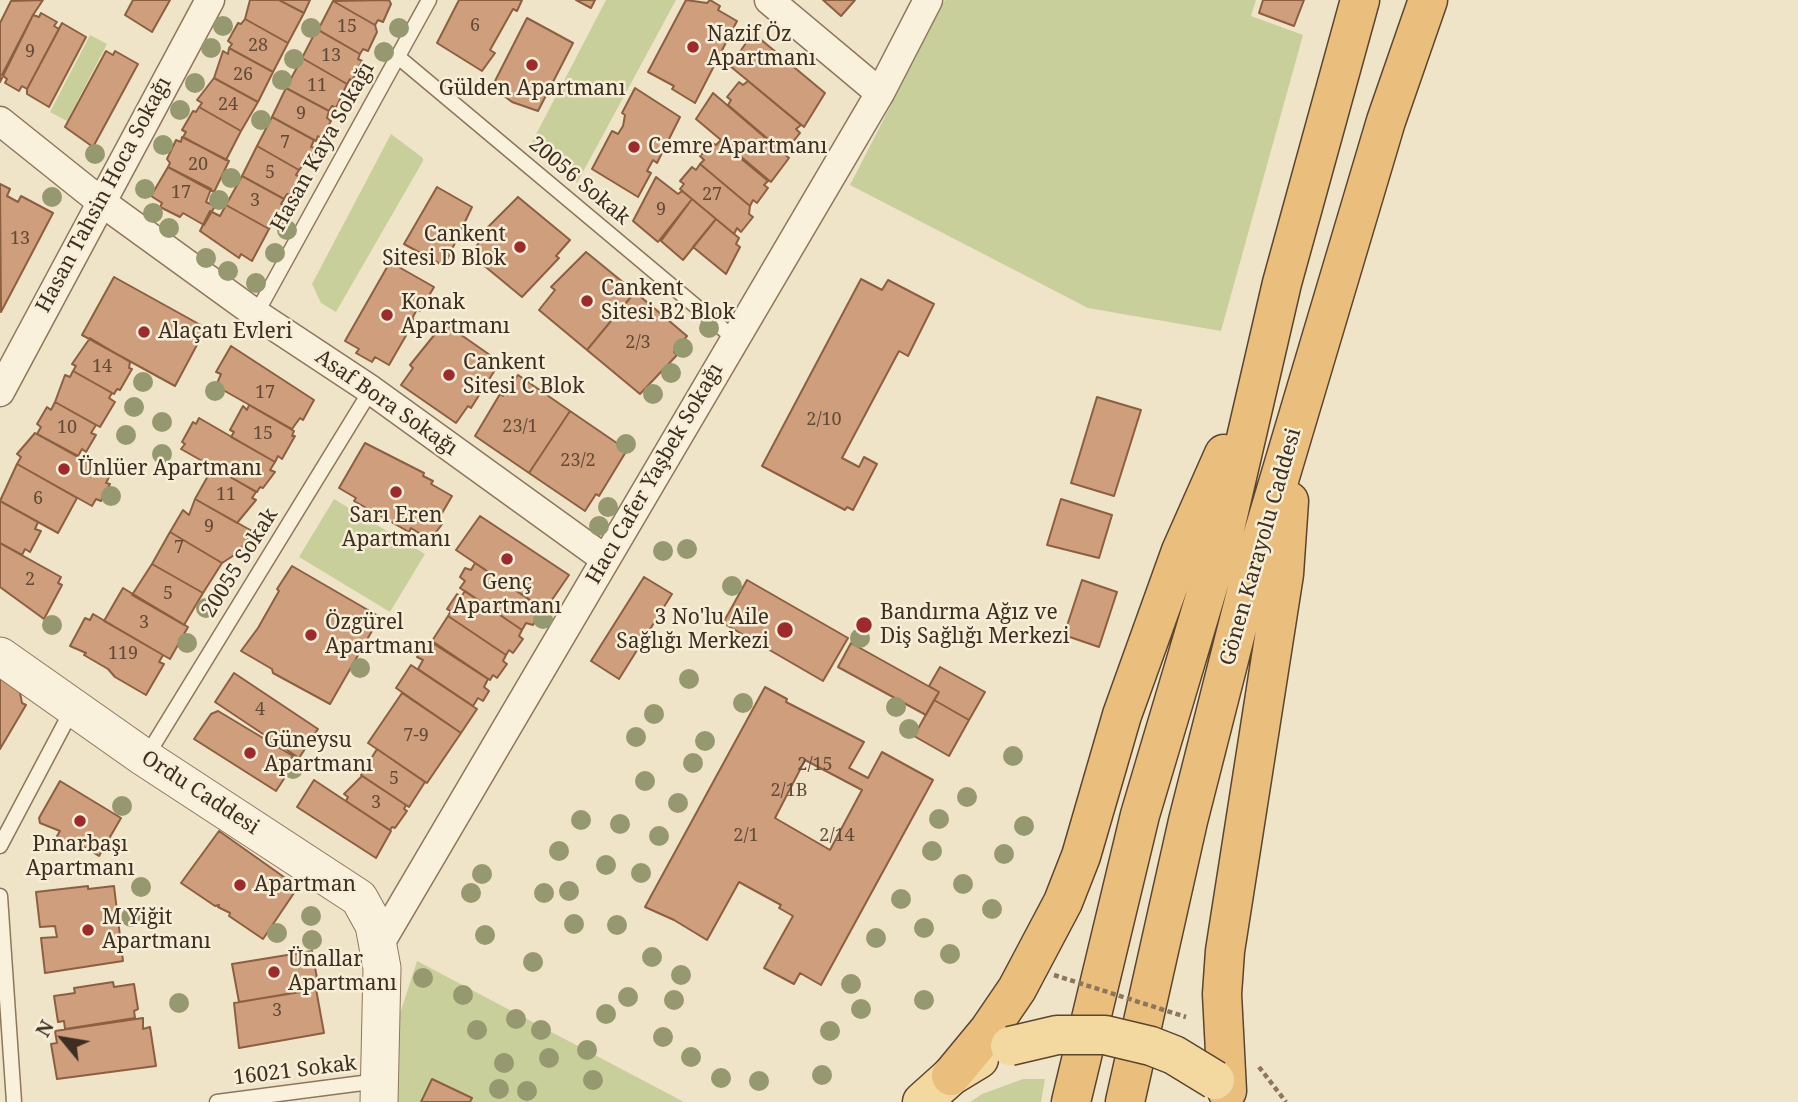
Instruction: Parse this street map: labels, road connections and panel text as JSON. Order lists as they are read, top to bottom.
{
  "streets": {
    "highway": ["Gönen Karayolu Caddesi"],
    "street": [
      "Hasan Tahsin Hoca Sokağı",
      "Asaf Bora Sokağı",
      "Hacı Cafer Yaşbek Sokağı",
      "Ordu Caddesi"
    ],
    "lane": [
      "Hasan Kaya Sokağı",
      "20056 Sokak",
      "20055 Sokak",
      "16021 Sokak"
    ]
  },
  "crossings": [
    ["Hasan Kaya Sokağı", "20056 Sokak"],
    ["Hasan Kaya Sokağı", "Asaf Bora Sokağı"],
    ["20056 Sokak", "Hacı Cafer Yaşbek Sokağı"],
    ["Hasan Tahsin Hoca Sokağı", "Asaf Bora Sokağı"],
    ["Asaf Bora Sokağı", "Hacı Cafer Yaşbek Sokağı"],
    ["Asaf Bora Sokağı", "20055 Sokak"],
    ["Hacı Cafer Yaşbek Sokağı", "Ordu Caddesi"],
    ["20055 Sokak", "Ordu Caddesi"],
    ["Ordu Caddesi", "16021 Sokak"]
  ],
  "places": [
    "Nazif Öz Apartmanı",
    "Gülden Apartmanı",
    "Cemre Apartmanı",
    "Cankent Sitesi D Blok",
    "Cankent Sitesi B2 Blok",
    "Konak Apartmanı",
    "Alaçatı Evleri",
    "Cankent Sitesi C Blok",
    "Ünlüer Apartmanı",
    "Sarı Eren Apartmanı",
    "Genç Apartmanı",
    "Bandırma Ağız ve Diş Sağlığı Merkezi",
    "3 No'lu Aile Sağlığı Merkezi",
    "Özgürel Apartmanı",
    "Güneysu Apartmanı",
    "Pınarbaşı Apartmanı",
    "Apartman",
    "M Yiğit Apartmanı",
    "Ünallar Apartmanı"
  ],
  "house_numbers": [
    "6",
    "15",
    "28",
    "9",
    "13",
    "26",
    "11",
    "24",
    "9",
    "7",
    "20",
    "5",
    "17",
    "27",
    "3",
    "9",
    "13",
    "2/3",
    "14",
    "17",
    "2/10",
    "23/1",
    "10",
    "15",
    "23/2",
    "11",
    "6",
    "9",
    "7",
    "2",
    "5",
    "3",
    "119",
    "4",
    "7-9",
    "2/15",
    "5",
    "2/1B",
    "3",
    "2/1",
    "2/14",
    "3"
  ],
  "north": "top left"
}
